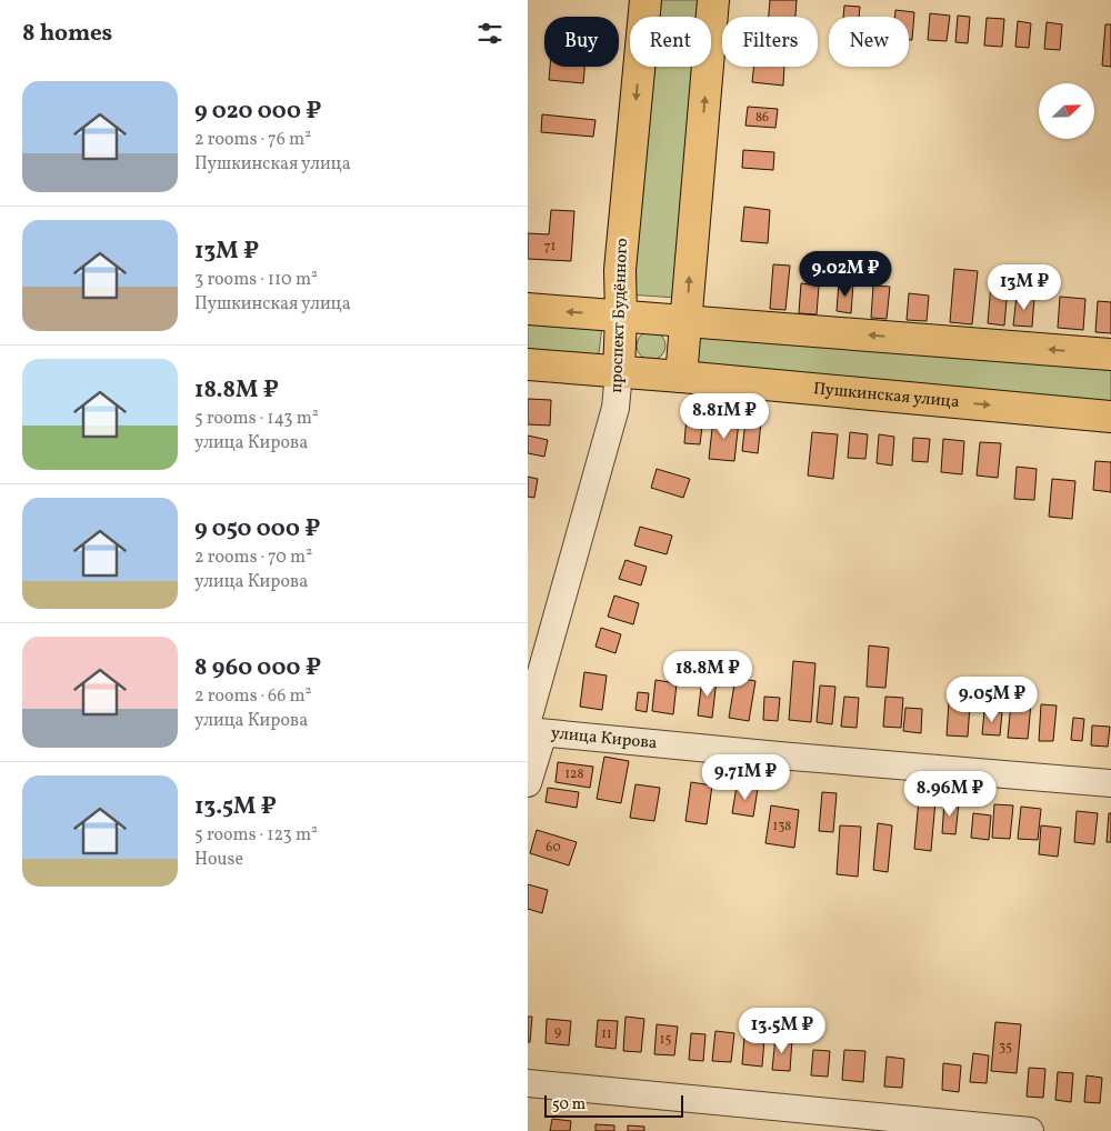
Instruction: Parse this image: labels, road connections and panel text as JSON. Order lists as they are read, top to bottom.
{
  "streets": {
    "main road": ["проспект Будённого", "Пушкинская улица"],
    "street": ["улица Кирова"]
  },
  "crossings": [
    ["проспект Будённого", "Пушкинская улица"],
    ["проспект Будённого", "улица Кирова"]
  ],
  "house_numbers": [
    "86",
    "71",
    "128",
    "138",
    "60",
    "9",
    "11",
    "15",
    "35"
  ],
  "scale_bar": "50 m",
  "north": "top right",
  "page": {
    "heading": "8 homes",
    "chip": [
      "Buy",
      "Rent",
      "Filters",
      "New"
    ],
    "list": [
      {
        "name": "9 020 000 ₽",
        "note": "2 rooms · 76 m² · Пушкинская улица"
      },
      {
        "name": "13M ₽",
        "note": "3 rooms · 110 m² · Пушкинская улица"
      },
      {
        "name": "18.8M ₽",
        "note": "5 rooms · 143 m² · улица Кирова"
      },
      {
        "name": "9 050 000 ₽",
        "note": "2 rooms · 70 m² · улица Кирова"
      },
      {
        "name": "8 960 000 ₽",
        "note": "2 rooms · 66 m² · улица Кирова"
      },
      {
        "name": "13.5M ₽",
        "note": "5 rooms · 123 m² · House"
      }
    ],
    "price": [
      "9.02M ₽",
      "13M ₽",
      "8.81M ₽",
      "18.8M ₽",
      "9.05M ₽",
      "9.71M ₽",
      "8.96M ₽",
      "13.5M ₽"
    ],
    "scale": "50 m"
  }
}
